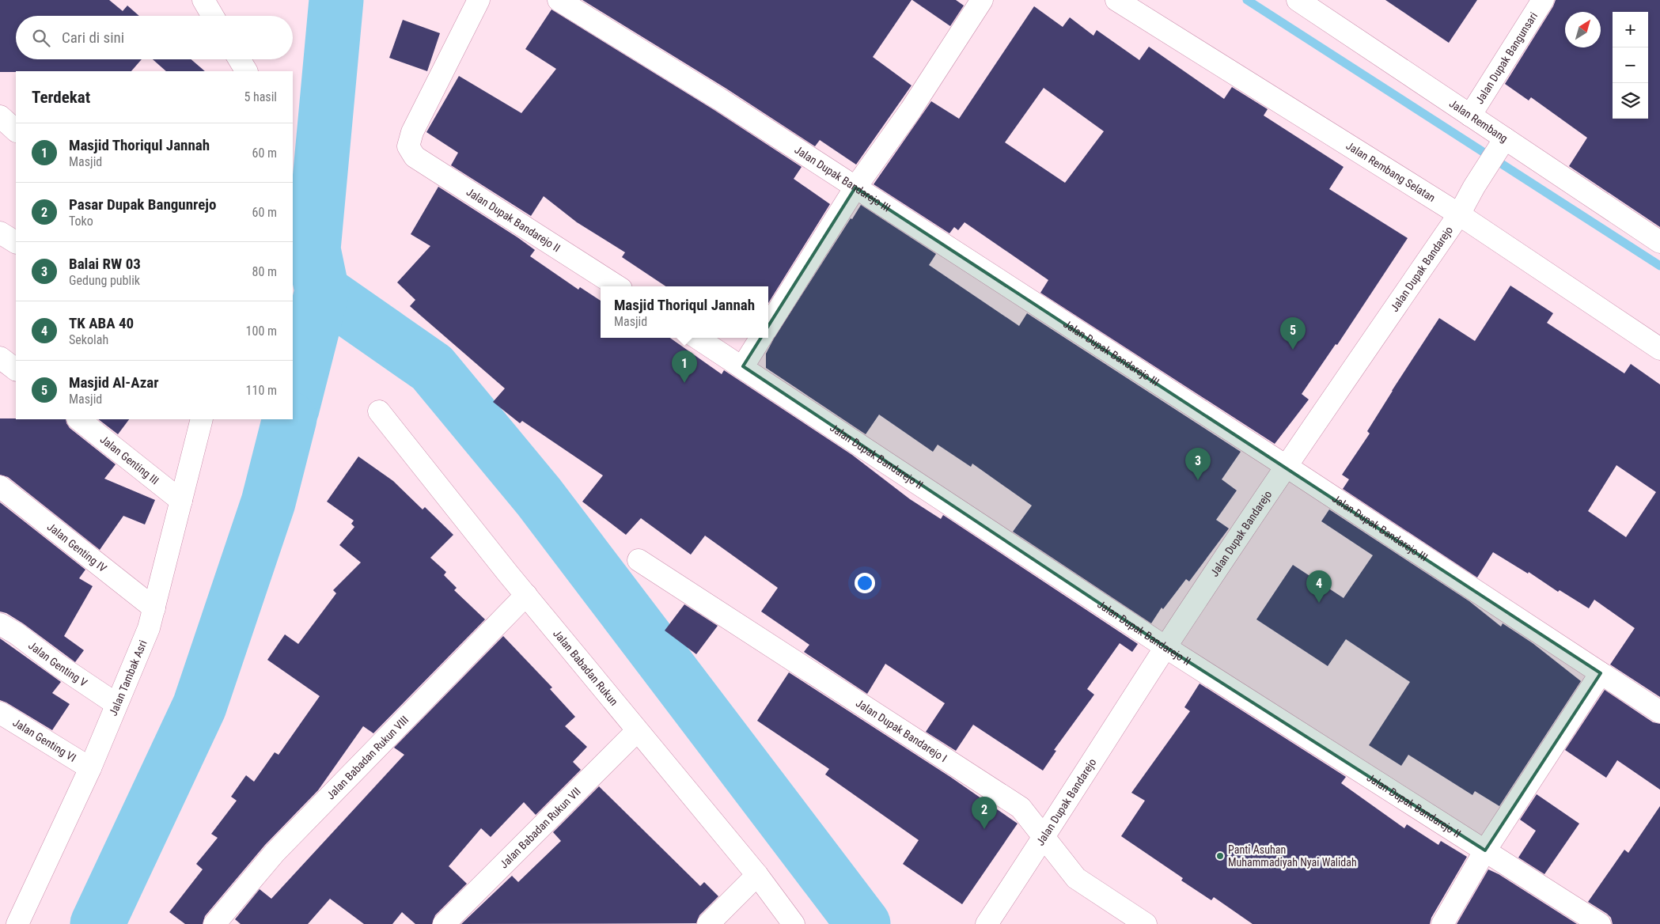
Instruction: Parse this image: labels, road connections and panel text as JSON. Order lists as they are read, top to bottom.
{
  "streets": {
    "street": [
      "Jalan Dupak Bangunsari",
      "Jalan Rembang",
      "Jalan Rembang Selatan",
      "Jalan Dupak Bandarejo III",
      "Jalan Dupak Bandarejo II",
      "Jalan Dupak Bandarejo",
      "Jalan Genting III",
      "Jalan Genting IV",
      "Jalan Genting V",
      "Jalan Babadan Rukun",
      "Jalan Tambak Asri",
      "Jalan Dupak Bandarejo I",
      "Jalan Genting VI",
      "Jalan Babadan Rukun VIII",
      "Jalan Babadan Rukun VII"
    ]
  },
  "crossings": [
    ["Jalan Dupak Bangunsari", "Jalan Rembang"],
    ["Jalan Rembang", "Jalan Dupak Bandarejo"],
    ["Jalan Rembang Selatan", "Jalan Dupak Bandarejo"],
    ["Jalan Dupak Bandarejo III", "Jalan Dupak Bandarejo"],
    ["Jalan Dupak Bandarejo II", "Jalan Dupak Bandarejo"],
    ["Jalan Dupak Bandarejo", "Jalan Dupak Bandarejo I"],
    ["Jalan Genting III", "Jalan Tambak Asri"],
    ["Jalan Genting IV", "Jalan Tambak Asri"],
    ["Jalan Genting V", "Jalan Tambak Asri"],
    ["Jalan Babadan Rukun", "Jalan Babadan Rukun VIII"],
    ["Jalan Babadan Rukun", "Jalan Babadan Rukun VII"],
    ["Jalan Tambak Asri", "Jalan Genting VI"]
  ],
  "places": ["Panti Asuhan Muhammadiyah Nyai Walidah"],
  "north": "top right",
  "page": {
    "map_buttons": ["+", "−"],
    "search": "Cari di sini",
    "heading": ["Terdekat", "5 hasil"],
    "list": [
      {
        "mark": "1",
        "name": "Masjid Thoriqul Jannah",
        "note": "Masjid",
        "value": "60 m"
      },
      {
        "mark": "2",
        "name": "Pasar Dupak Bangunrejo",
        "note": "Toko",
        "value": "60 m"
      },
      {
        "mark": "3",
        "name": "Balai RW 03",
        "note": "Gedung publik",
        "value": "80 m"
      },
      {
        "mark": "4",
        "name": "TK ABA 40",
        "note": "Sekolah",
        "value": "100 m"
      },
      {
        "mark": "5",
        "name": "Masjid Al-Azar",
        "note": "Masjid",
        "value": "110 m"
      }
    ],
    "popup": ["Masjid Thoriqul Jannah", "Masjid"],
    "pins": [
      "5",
      "1",
      "3",
      "4",
      "2"
    ]
  }
}
